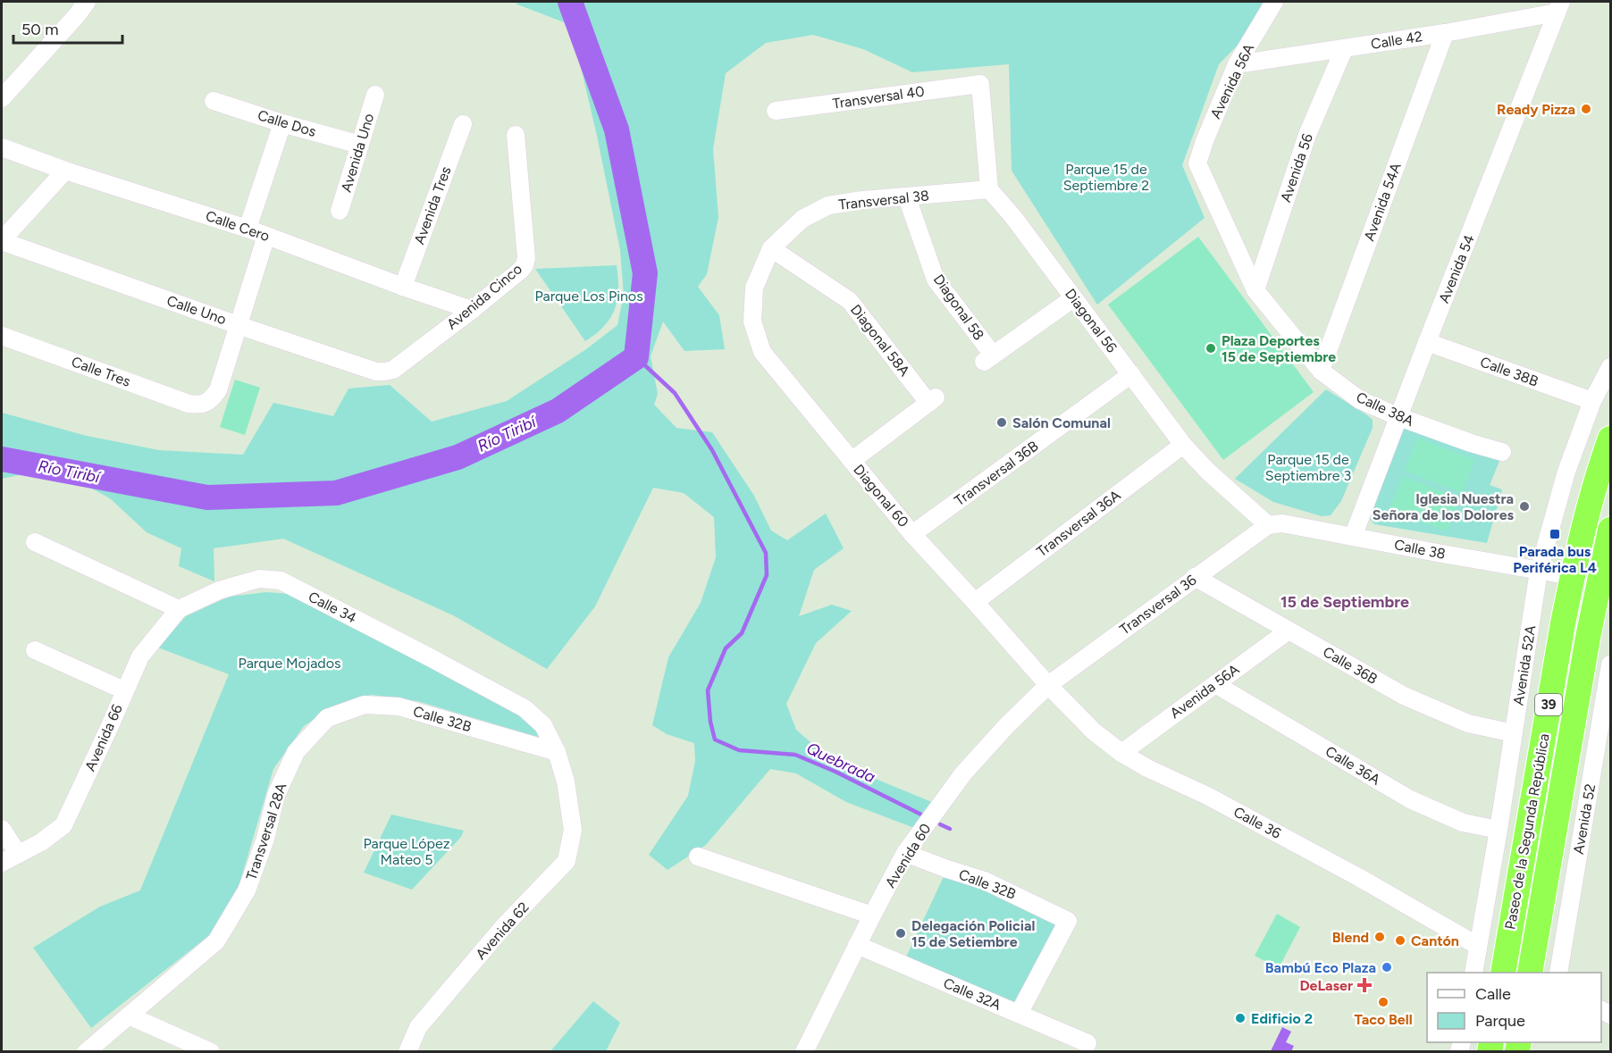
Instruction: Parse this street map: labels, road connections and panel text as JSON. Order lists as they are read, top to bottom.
{
  "streets": {
    "highway": ["39", "Paseo de la Segunda República"],
    "street": [
      "Calle 42",
      "Avenida 56A",
      "Transversal 40",
      "Calle Dos",
      "Avenida Uno",
      "Avenida 56",
      "Transversal 38",
      "Avenida 54A",
      "Avenida Tres",
      "Calle Cero",
      "Avenida 54",
      "Avenida Cinco",
      "Diagonal 58",
      "Calle Uno",
      "Diagonal 56",
      "Diagonal 58A",
      "Calle Tres",
      "Calle 38B",
      "Calle 38A",
      "Transversal 36B",
      "Diagonal 60",
      "Transversal 36A",
      "Calle 38",
      "Transversal 36",
      "Calle 34",
      "Calle 36B",
      "Avenida 52A",
      "Calle 32B",
      "Avenida 66",
      "Calle 36A",
      "Avenida 52",
      "Calle 36",
      "Transversal 28A",
      "Avenida 60",
      "Avenida 62",
      "Calle 32A"
    ]
  },
  "crossings": [
    ["Calle 42", "Avenida 56A"],
    ["Calle 42", "Avenida 56"],
    ["Calle 42", "Avenida 54A"],
    ["Calle 42", "Avenida 54"],
    ["Avenida 56A", "Calle 38A"],
    ["Avenida 56A", "Calle 36B"],
    ["Avenida 56A", "Calle 36A"],
    ["Avenida 56A", "Calle 36"],
    ["Transversal 40", "Transversal 38"],
    ["Transversal 40", "Diagonal 56"],
    ["Calle Dos", "Avenida Uno"],
    ["Avenida 56", "Calle 38A"],
    ["Transversal 38", "Diagonal 58"],
    ["Transversal 38", "Diagonal 56"],
    ["Transversal 38", "Diagonal 58A"],
    ["Transversal 38", "Diagonal 60"],
    ["Avenida 54A", "Calle 38A"],
    ["Avenida Tres", "Calle Cero"],
    ["Calle Cero", "Avenida Cinco"],
    ["Avenida 54", "Calle 38B"],
    ["Avenida 54", "Calle 38A"],
    ["Avenida 54", "Calle 38"],
    ["Avenida Cinco", "Calle Uno"],
    ["Diagonal 58", "Diagonal 56"],
    ["Calle Uno", "Calle Tres"],
    ["Diagonal 56", "Transversal 36B"],
    ["Diagonal 56", "Transversal 36A"],
    ["Diagonal 56", "Calle 38"],
    ["Diagonal 56", "Transversal 36"],
    ["Diagonal 58A", "Diagonal 60"],
    ["Calle 38B", "Avenida 52A"],
    ["Transversal 36B", "Diagonal 60"],
    ["Diagonal 60", "Transversal 36A"],
    ["Diagonal 60", "Transversal 36"],
    ["Diagonal 60", "Calle 36"],
    ["Diagonal 60", "Avenida 60"],
    ["Calle 38", "Transversal 36"],
    ["Calle 38", "Avenida 52A"],
    ["Calle 38", "Paseo de la Segunda República"],
    ["Transversal 36", "Calle 36B"],
    ["Transversal 36", "Calle 36"],
    ["Transversal 36", "Avenida 60"],
    ["Calle 34", "Calle 32B"],
    ["Calle 34", "Avenida 66"],
    ["Calle 34", "Avenida 62"],
    ["Calle 36B", "Avenida 52A"],
    ["Avenida 52A", "Calle 36A"],
    ["Avenida 52A", "Calle 36"],
    ["Calle 32B", "Transversal 28A"],
    ["Calle 32B", "Avenida 60"],
    ["Calle 32B", "Calle 32A"],
    ["Calle 36", "Avenida 60"],
    ["Avenida 60", "Calle 32A"]
  ],
  "districts": ["15 de Septiembre"],
  "water": ["Río Tiribí", "Quebrada"],
  "parks": [
    "Parque 15 de Septiembre 2",
    "Parque Los Pinos",
    "Parque 15 de Septiembre 3",
    "Parque Mojados",
    "Parque López Mateo 5"
  ],
  "places": {
    "other": [
      "Ready Pizza",
      "Plaza Deportes 15 de Septiembre",
      "Salón Comunal",
      "Iglesia Nuestra Señora de los Dolores",
      "Delegación Policial 15 de Setiembre",
      "Blend",
      "Cantón",
      "Bambú Eco Plaza",
      "Taco Bell",
      "Edificio 2"
    ],
    "transit": ["Parada bus Periférica L4"],
    "health": ["DeLaser"]
  },
  "legend": ["Calle", "Parque"],
  "scale_bar": "50 m"
}
